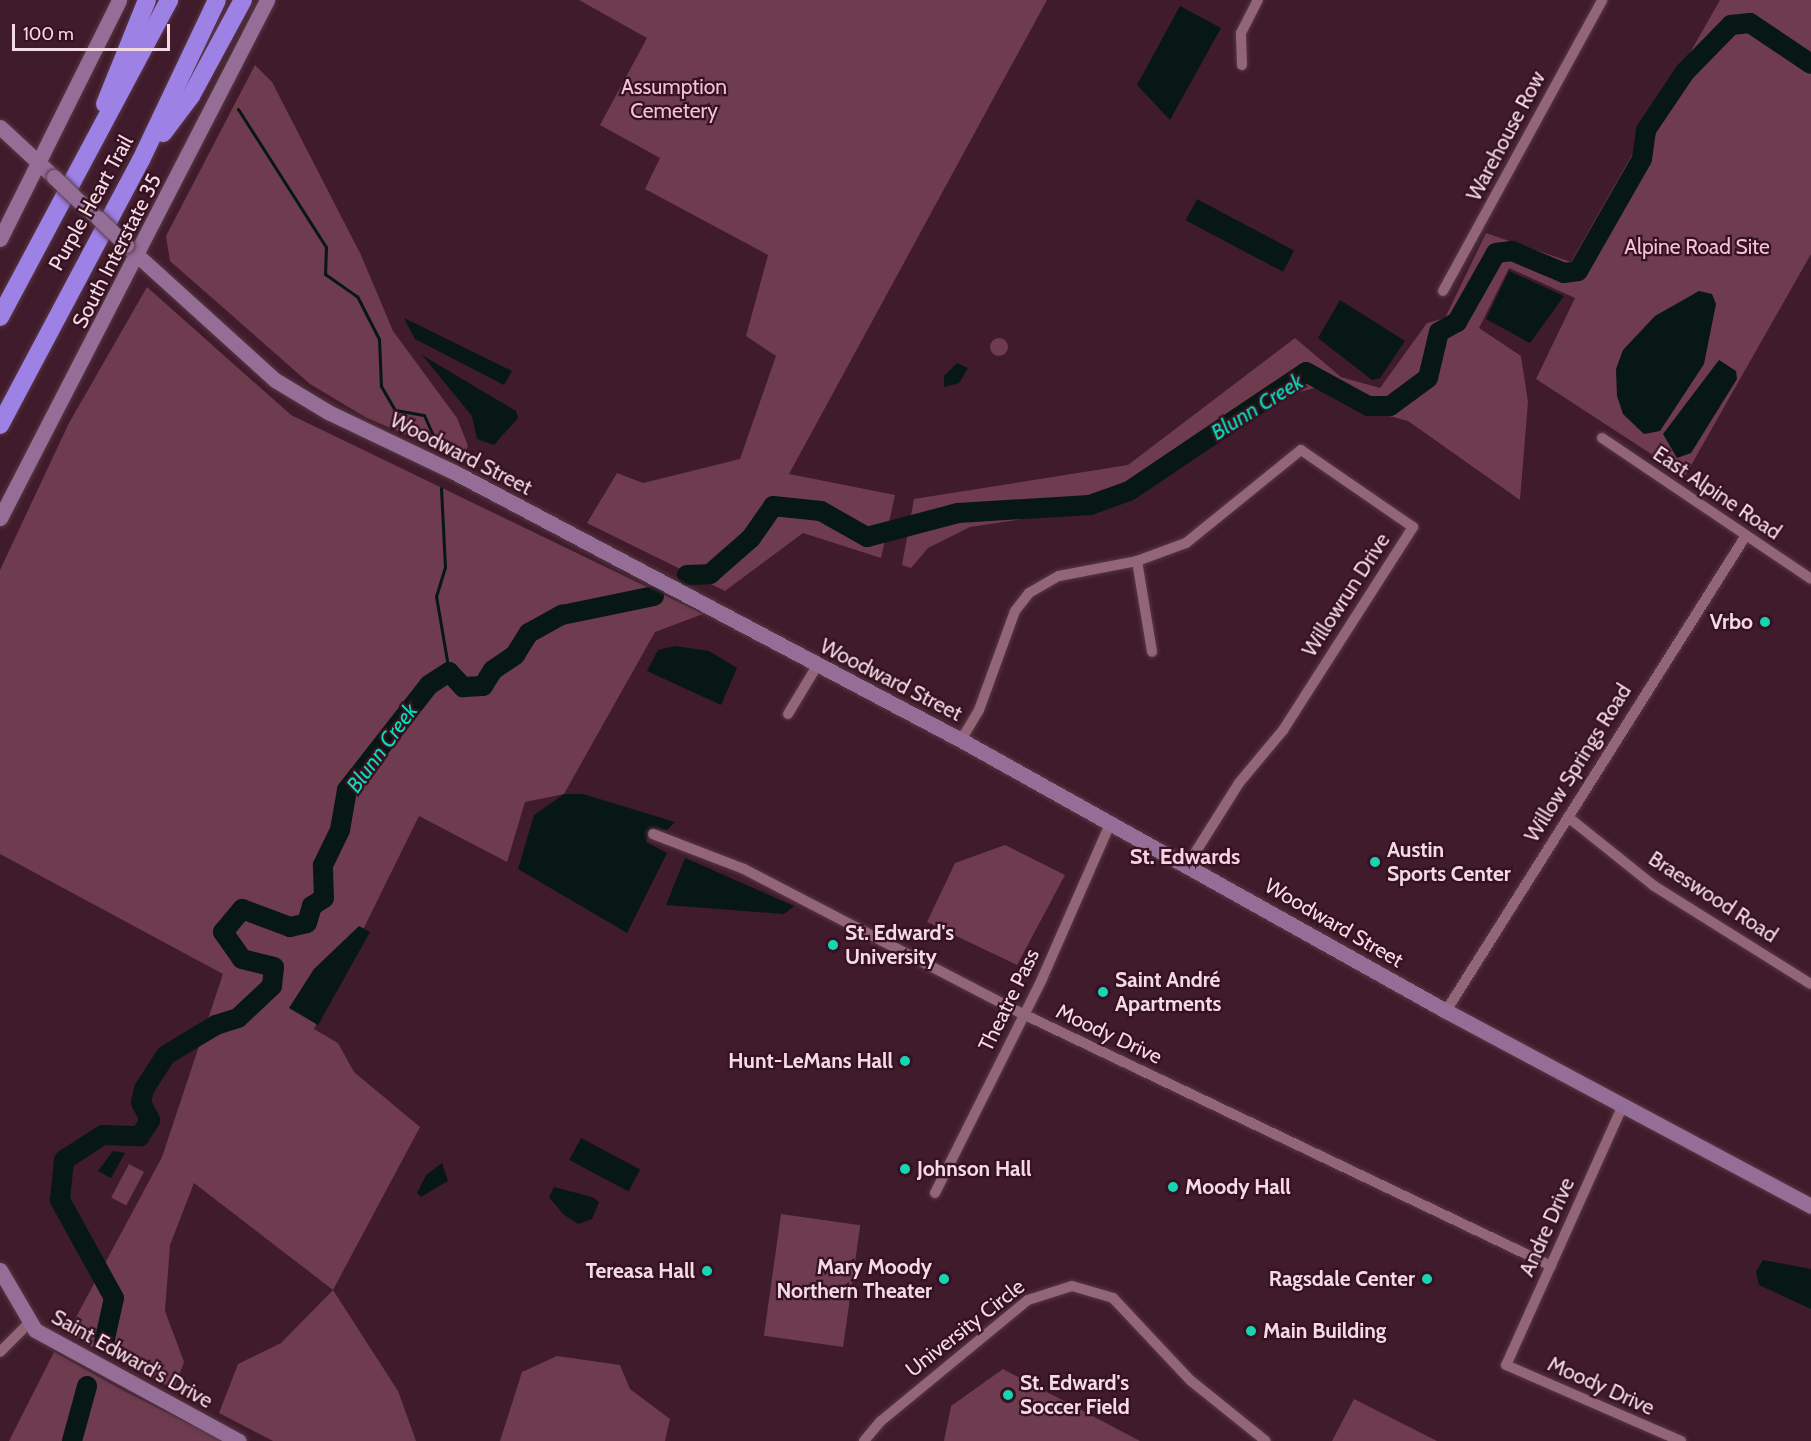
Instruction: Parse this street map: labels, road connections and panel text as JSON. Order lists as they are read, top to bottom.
{
  "streets": {
    "highway": ["Purple Heart Trail"],
    "street": [
      "Warehouse Row",
      "South Interstate 35",
      "Woodward Street",
      "East Alpine Road",
      "Willowrun Drive",
      "Willow Springs Road",
      "Braeswood Road",
      "Theatre Pass",
      "Moody Drive",
      "Andre Drive",
      "University Circle",
      "Saint Edward's Drive"
    ]
  },
  "crossings": [
    ["South Interstate 35", "Woodward Street"],
    ["Woodward Street", "Willowrun Drive"],
    ["Woodward Street", "Willow Springs Road"],
    ["Woodward Street", "Theatre Pass"],
    ["Woodward Street", "Andre Drive"],
    ["East Alpine Road", "Willow Springs Road"],
    ["Willow Springs Road", "Braeswood Road"],
    ["Theatre Pass", "Moody Drive"],
    ["Moody Drive", "Andre Drive"]
  ],
  "districts": ["St. Edwards"],
  "water": ["Blunn Creek"],
  "parks": ["Assumption Cemetery", "Alpine Road Site"],
  "places": [
    "Vrbo",
    "Austin Sports Center",
    "St. Edward's University",
    "Saint André Apartments",
    "Hunt-LeMans Hall",
    "Johnson Hall",
    "Moody Hall",
    "Tereasa Hall",
    "Mary Moody Northern Theater",
    "Ragsdale Center",
    "Main Building",
    "St. Edward's Soccer Field"
  ],
  "scale_bar": "100 m"
}
